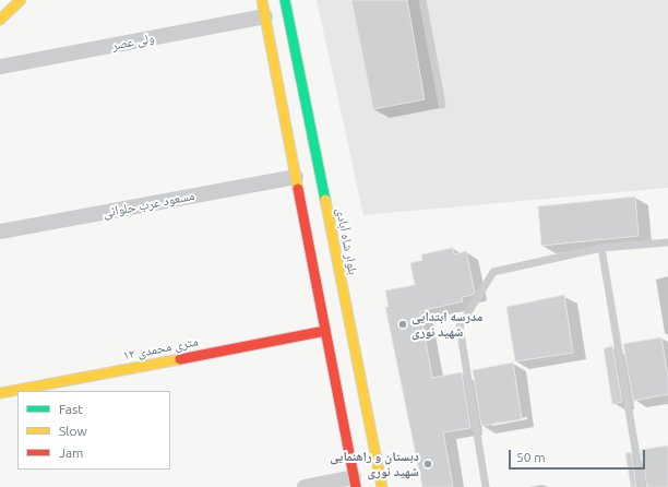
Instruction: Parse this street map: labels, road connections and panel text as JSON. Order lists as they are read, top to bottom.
{
  "streets": {
    "main road": ["بلوار شاه آبادی", "۱۲ متری محمدی"],
    "street": ["ولی عصر", "مسعود عرب حلوائی"]
  },
  "places": ["مدرسه ابتدایی شهید نوری", "دبستان و راهنمایی شهید نوری"],
  "legend": ["Fast", "Slow", "Jam"],
  "scale_bar": "50 m"
}
